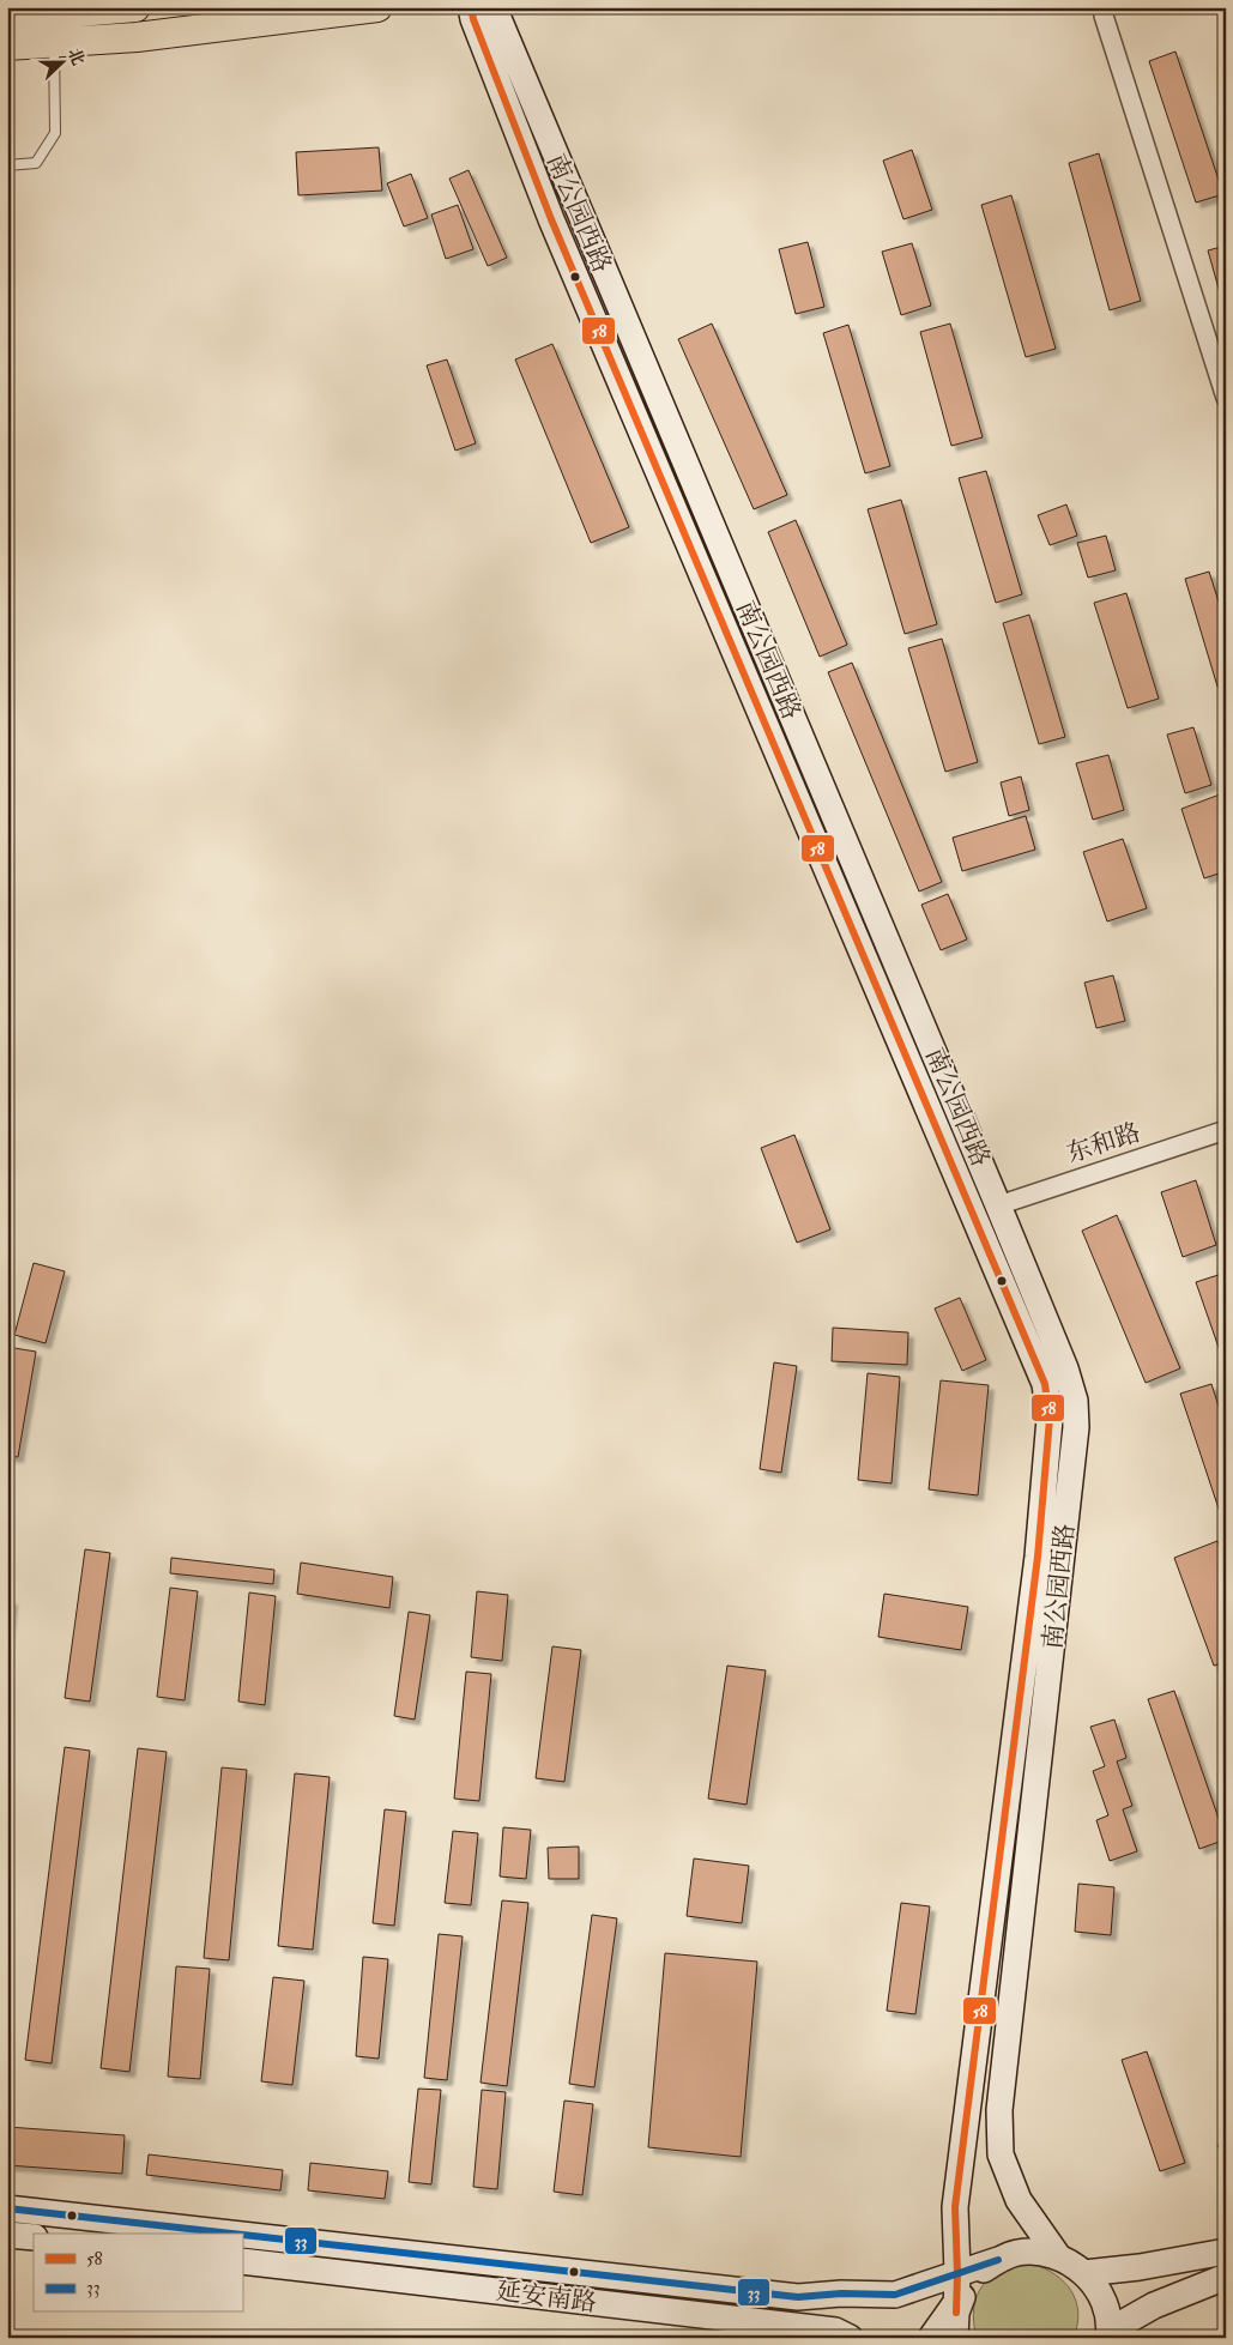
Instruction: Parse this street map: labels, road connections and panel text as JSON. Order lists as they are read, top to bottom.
{
  "streets": {
    "main road": ["南公园西路", "延安南路"],
    "street": ["东和路"]
  },
  "crossings": [
    ["南公园西路", "东和路"],
    ["南公园西路", "延安南路"]
  ],
  "lines": ["transit line 58", "transit line 33"],
  "legend": ["58", "33"],
  "north": "right"
}
